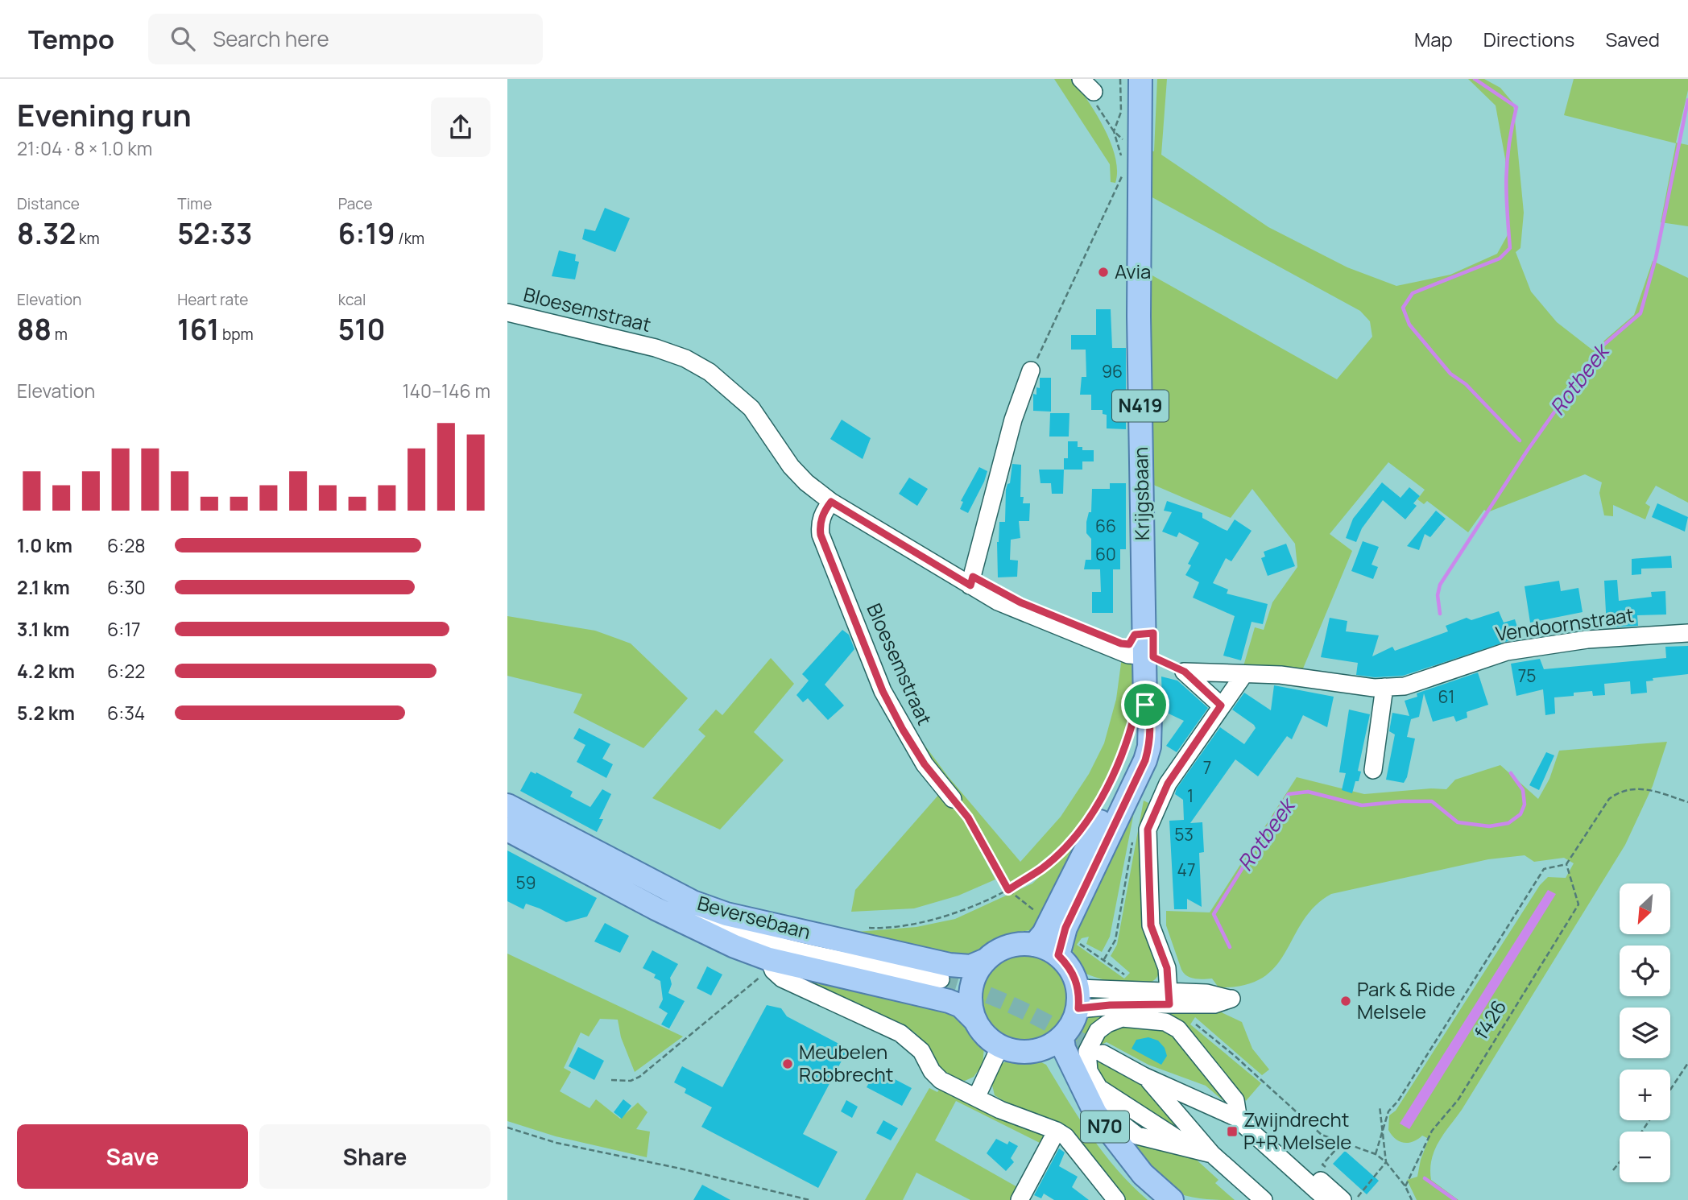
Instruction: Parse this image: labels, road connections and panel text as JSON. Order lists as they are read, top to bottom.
{
  "streets": {
    "main road": [
      "N419",
      "Krijgsbaan",
      "Beversebaan",
      "N70"
    ],
    "street": ["Bloesemstraat", "Vendoornstraat"],
    "path": ["f426"]
  },
  "crossings": [
    ["Bloesemstraat", "Krijgsbaan"],
    ["Krijgsbaan", "Beversebaan"],
    ["Krijgsbaan", "N70"],
    ["Beversebaan", "N70"]
  ],
  "water": ["Rotbeek"],
  "places": {
    "other": ["Avia", "Park & Ride Melsele", "Meubelen Robbrecht"],
    "transit": ["Zwijndrecht P+R Melsele"]
  },
  "house_numbers": [
    "96",
    "66",
    "60",
    "75",
    "61",
    "7",
    "1",
    "53",
    "47",
    "59"
  ],
  "north": "bottom left",
  "page": {
    "header": "Tempo",
    "search": "Search here",
    "nav": ["Map", "Directions", "Saved"],
    "heading": ["Evening run", "21:04 · 8 × 1.0 km"],
    "stats": [
      ["Distance", "8.32 km"],
      ["Time", "52:33"],
      ["Pace", "6:19 /km"],
      ["Elevation", "88 m"],
      ["Heart rate", "161 bpm"],
      ["kcal", "510"]
    ],
    "chart": ["Elevation", "140–146 m"],
    "list": [
      {
        "name": "1.0 km",
        "note": "6:28"
      },
      {
        "name": "2.1 km",
        "note": "6:30"
      },
      {
        "name": "3.1 km",
        "note": "6:17"
      },
      {
        "name": "4.2 km",
        "note": "6:22"
      },
      {
        "name": "5.2 km",
        "note": "6:34"
      }
    ],
    "map_buttons": ["+", "−"],
    "buttons": ["Save", "Share"]
  }
}
